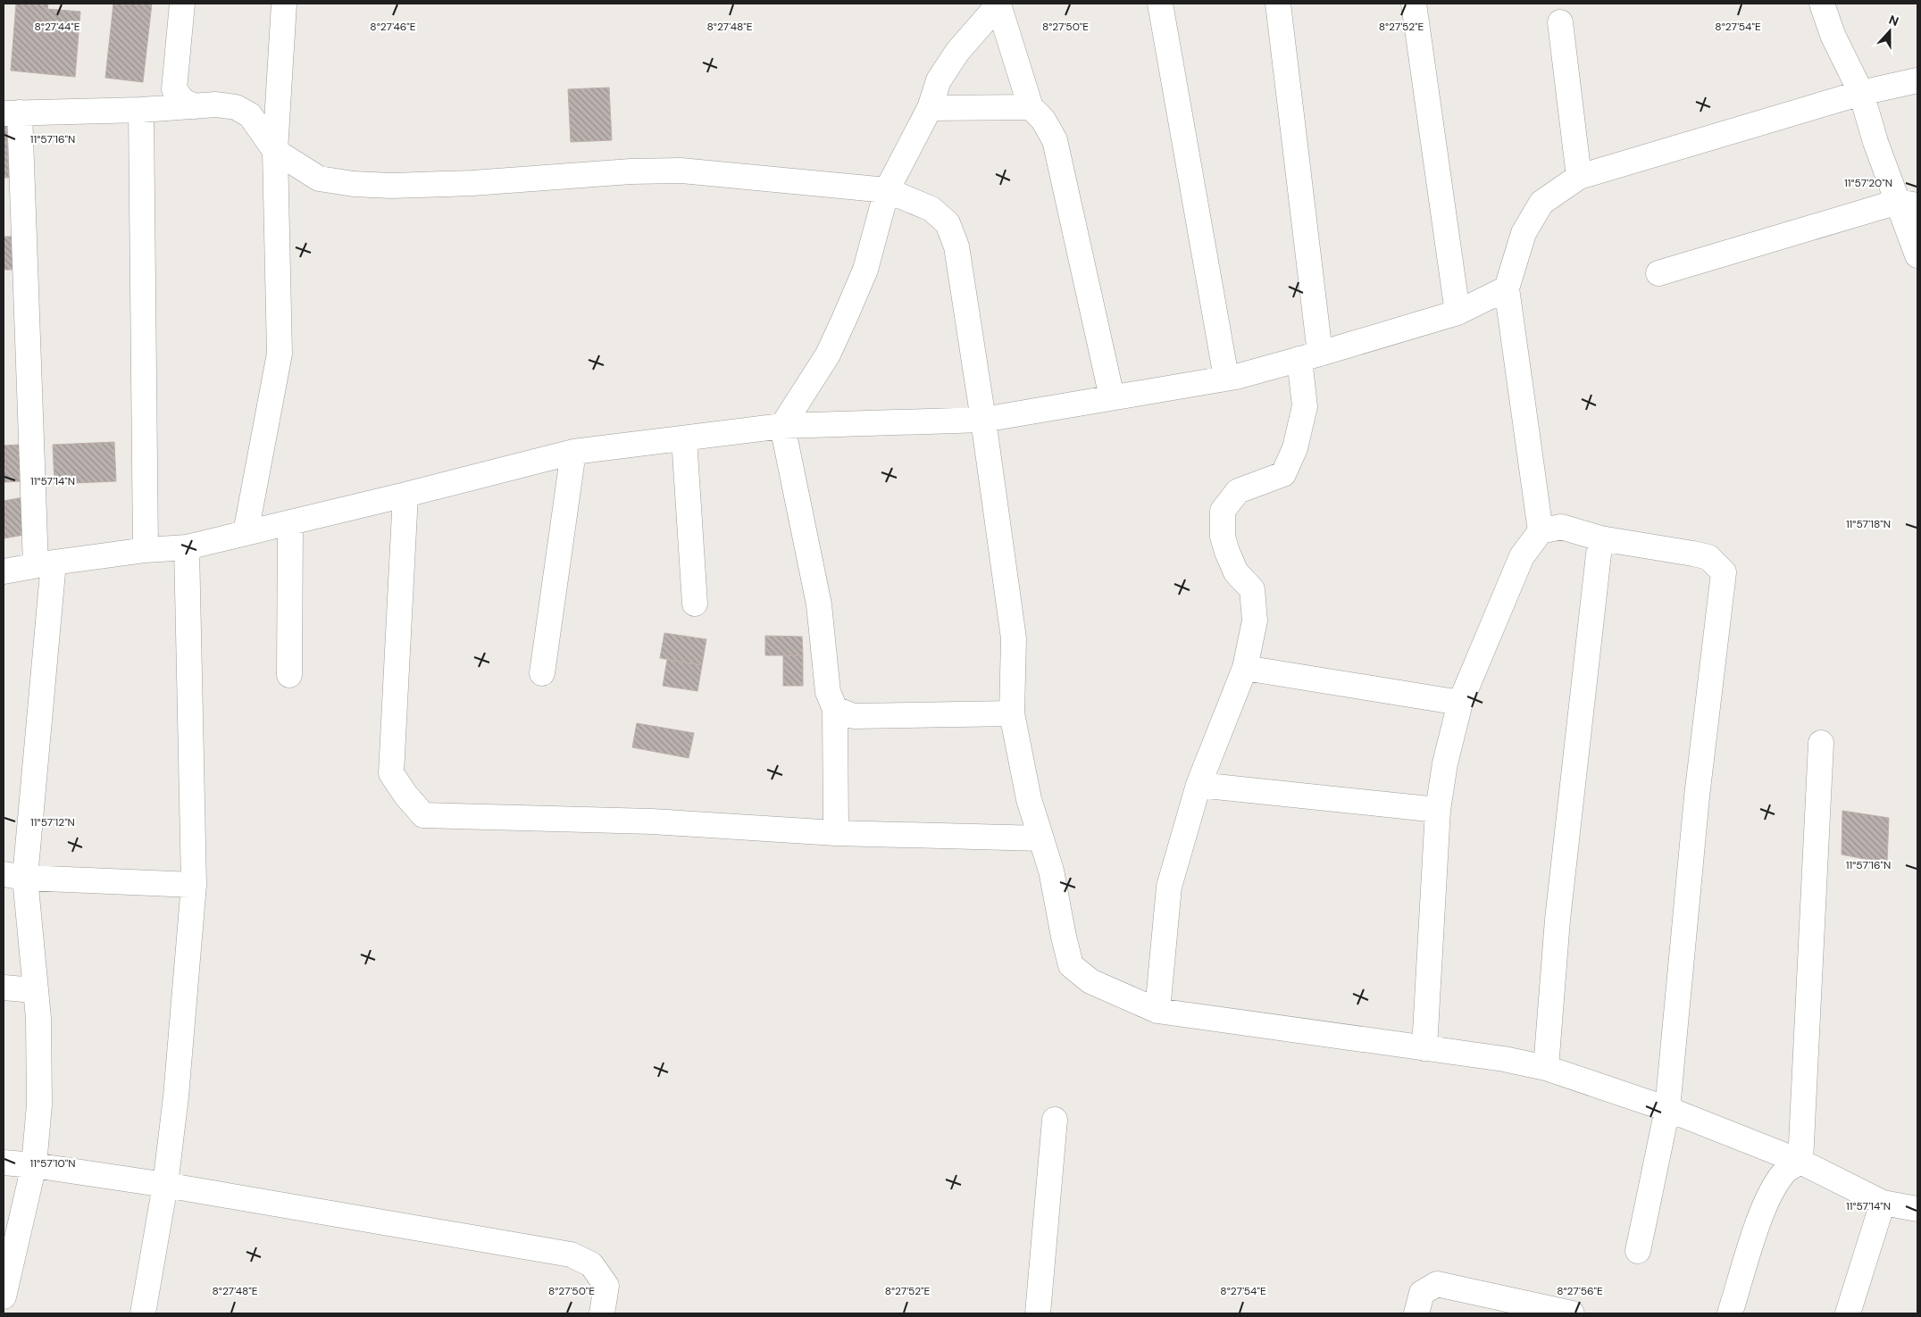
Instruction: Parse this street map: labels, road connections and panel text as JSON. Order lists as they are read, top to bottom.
{
  "north": "top",
  "coordinates": [
    "8°27'44\"E",
    "8°27'46\"E",
    "8°27'48\"E",
    "8°27'50\"E",
    "8°27'52\"E",
    "8°27'54\"E",
    "11°57'16\"N",
    "11°57'20\"N",
    "11°57'14\"N",
    "11°57'18\"N",
    "11°57'12\"N",
    "11°57'10\"N",
    "8°27'56\"E"
  ]
}
